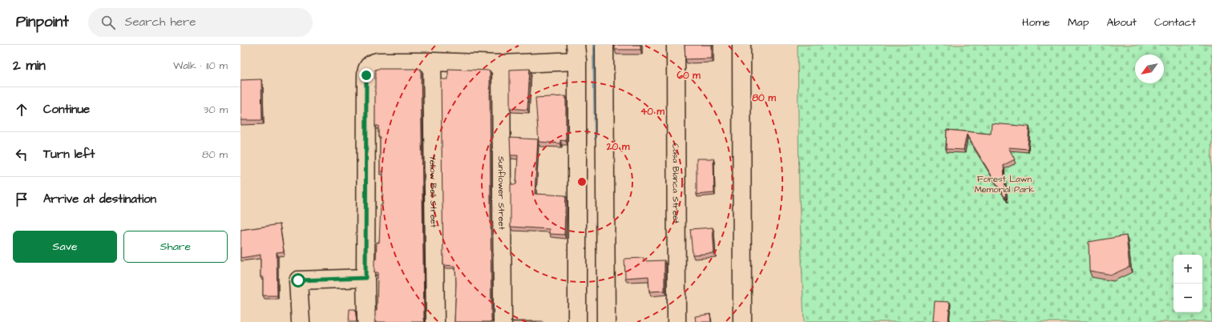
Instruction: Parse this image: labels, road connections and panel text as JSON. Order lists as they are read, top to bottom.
{
  "streets": {
    "street": ["Casa Blanca Street", "Yellow Bell Street", "Sunflower Street"]
  },
  "parks": ["Forest Lawn Memorial Park"],
  "north": "bottom left",
  "page": {
    "header": "Pinpoint",
    "search": "Search here",
    "nav": [
      "Home",
      "Map",
      "About",
      "Contact"
    ],
    "heading": ["2 min", "Walk · 110 m"],
    "list": [
      ["Continue", "30 m"],
      ["Turn left", "80 m"],
      "Arrive at destination"
    ],
    "buttons": ["Save", "Share"],
    "map_buttons": ["+", "−"]
  },
  "rings": [
    "60 m",
    "80 m",
    "40 m",
    "20 m"
  ]
}
